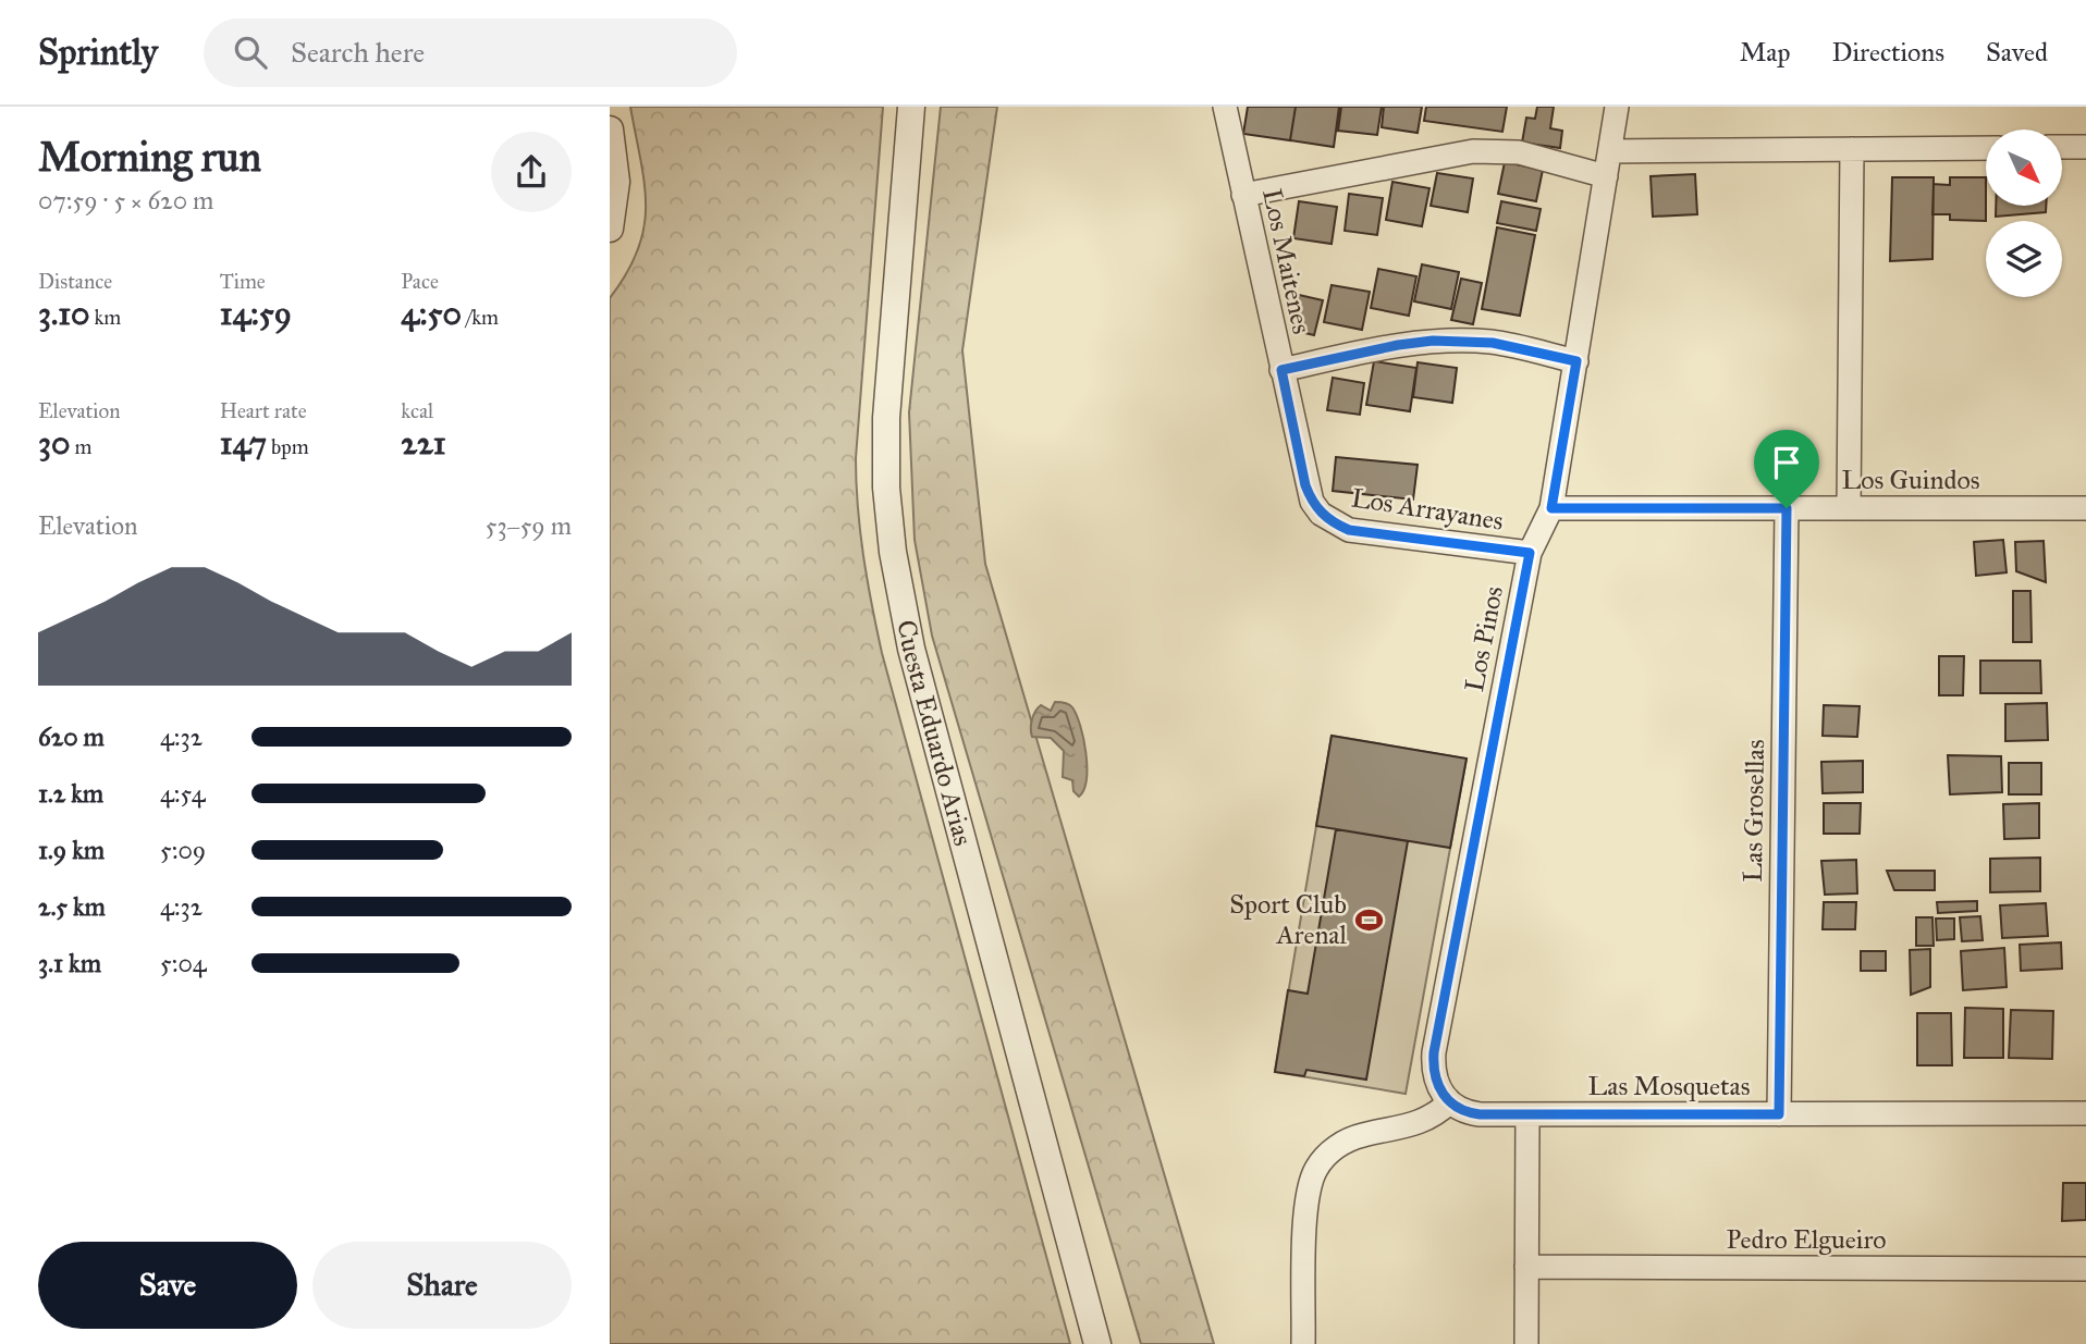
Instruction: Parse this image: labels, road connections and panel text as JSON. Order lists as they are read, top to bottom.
{
  "streets": {
    "street": [
      "Los Maitenes",
      "Los Guindos",
      "Los Arrayanes",
      "Los Pinos",
      "Cuesta Eduardo Arias",
      "Las Grosellas",
      "Las Mosquetas",
      "Pedro Elgueiro"
    ]
  },
  "crossings": [
    ["Los Maitenes", "Los Arrayanes"],
    ["Los Guindos", "Los Pinos"],
    ["Los Guindos", "Las Grosellas"],
    ["Los Arrayanes", "Los Pinos"],
    ["Los Pinos", "Las Mosquetas"],
    ["Las Grosellas", "Las Mosquetas"]
  ],
  "places": {
    "sports": ["Sport Club Arenal"]
  },
  "north": "bottom right",
  "page": {
    "header": "Sprintly",
    "search": "Search here",
    "nav": ["Map", "Directions", "Saved"],
    "heading": ["Morning run", "07:59 · 5 × 620 m"],
    "stats": [
      ["Distance", "3.10 km"],
      ["Time", "14:59"],
      ["Pace", "4:50 /km"],
      ["Elevation", "30 m"],
      ["Heart rate", "147 bpm"],
      ["kcal", "221"]
    ],
    "chart": ["Elevation", "53–59 m"],
    "list": [
      {
        "name": "620 m",
        "note": "4:32"
      },
      {
        "name": "1.2 km",
        "note": "4:54"
      },
      {
        "name": "1.9 km",
        "note": "5:09"
      },
      {
        "name": "2.5 km",
        "note": "4:32"
      },
      {
        "name": "3.1 km",
        "note": "5:04"
      }
    ],
    "buttons": ["Save", "Share"]
  }
}
